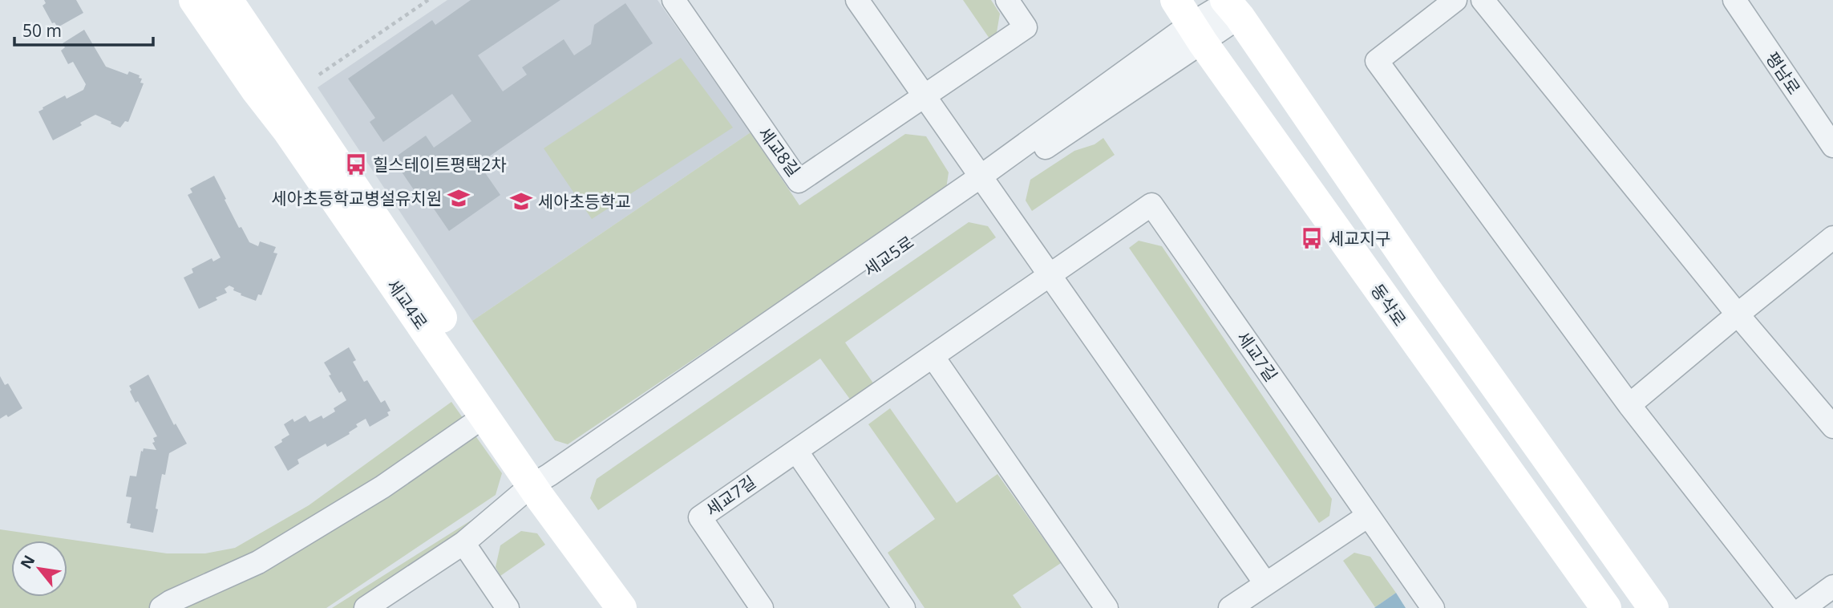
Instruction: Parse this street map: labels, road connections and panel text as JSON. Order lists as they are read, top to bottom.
{
  "streets": {
    "main road": ["세교4로", "동삭로"],
    "street": [
      "평남로",
      "세교8길",
      "세교5로",
      "세교7길"
    ]
  },
  "crossings": [
    ["세교5로", "세교4로"],
    ["세교5로", "동삭로"]
  ],
  "places": {
    "bus stop": ["힐스테이트평택2차", "세교지구"],
    "school or university": ["세아초등학교병설유치원", "세아초등학교"]
  },
  "scale_bar": "50 m",
  "north": "top left"
}
